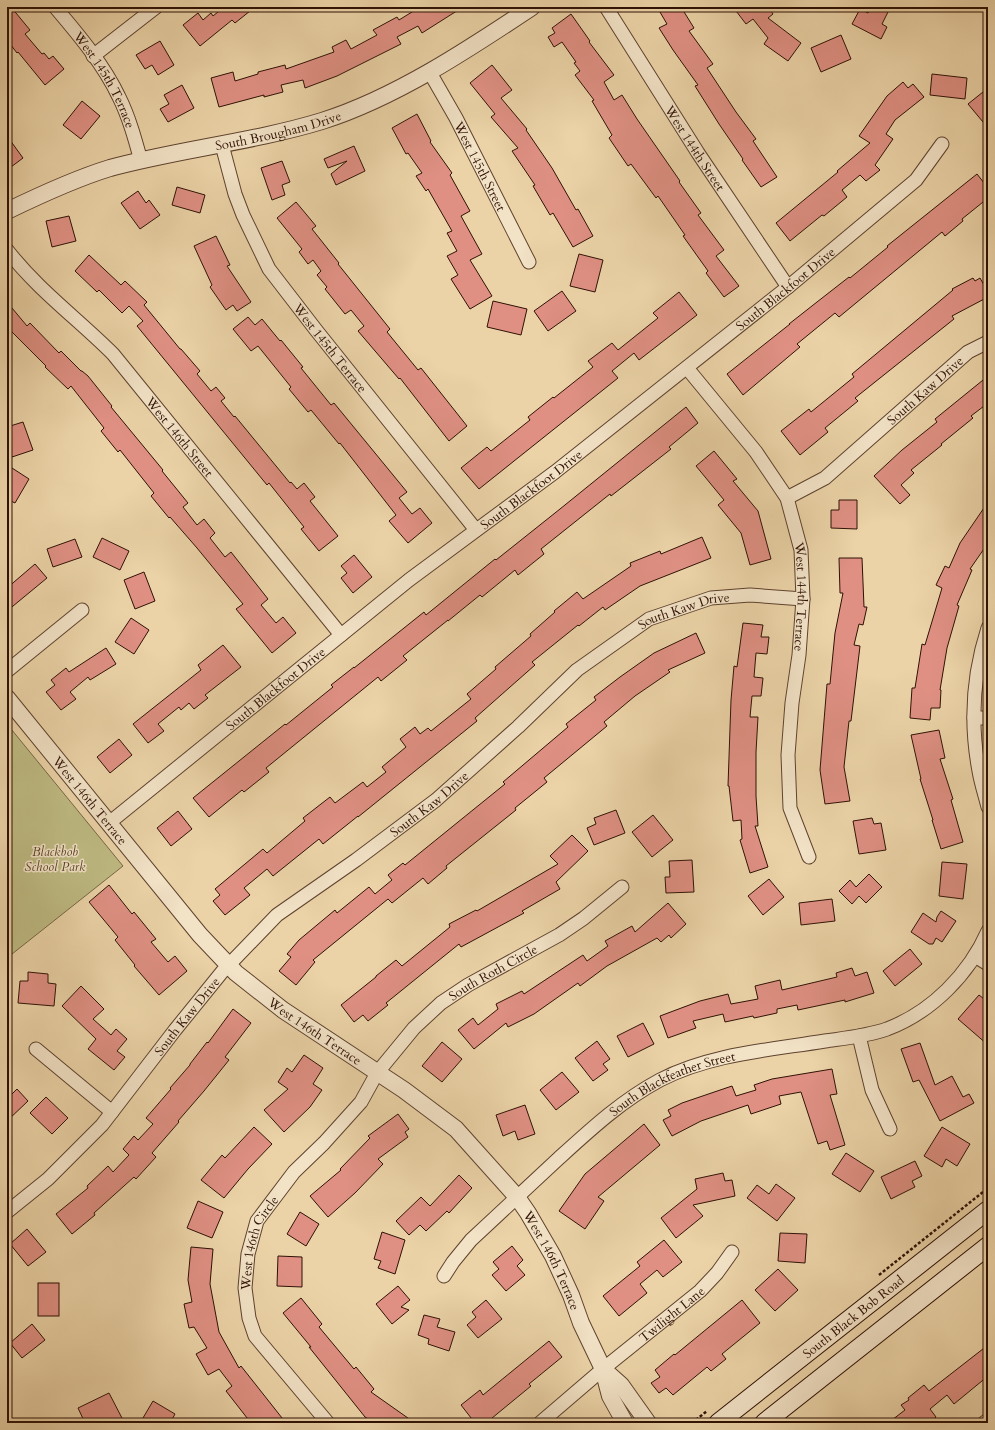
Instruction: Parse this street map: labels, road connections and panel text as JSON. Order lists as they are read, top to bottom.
{
  "streets": {
    "main road": ["South Black Bob Road"],
    "street": [
      "West 145th Terrace",
      "South Brougham Drive",
      "West 144th Street",
      "West 145th Street",
      "South Blackfoot Drive",
      "South Kaw Drive",
      "West 146th Street",
      "West 144th Terrace",
      "West 146th Terrace",
      "South Roth Circle",
      "South Blackfeather Street",
      "West 146th Circle",
      "Twilight Lane"
    ]
  },
  "crossings": [
    ["West 145th Terrace", "South Brougham Drive"],
    ["West 145th Terrace", "South Blackfoot Drive"],
    ["South Brougham Drive", "West 145th Street"],
    ["West 144th Street", "South Blackfoot Drive"],
    ["South Blackfoot Drive", "West 146th Street"],
    ["South Blackfoot Drive", "West 144th Terrace"],
    ["South Blackfoot Drive", "West 146th Terrace"],
    ["South Kaw Drive", "West 144th Terrace"],
    ["South Kaw Drive", "West 146th Terrace"],
    ["West 146th Terrace", "South Roth Circle"],
    ["West 146th Terrace", "South Blackfeather Street"],
    ["West 146th Terrace", "West 146th Circle"],
    ["West 146th Terrace", "Twilight Lane"],
    ["South Roth Circle", "West 146th Circle"]
  ],
  "parks": ["Blackbob School Park"]
}
